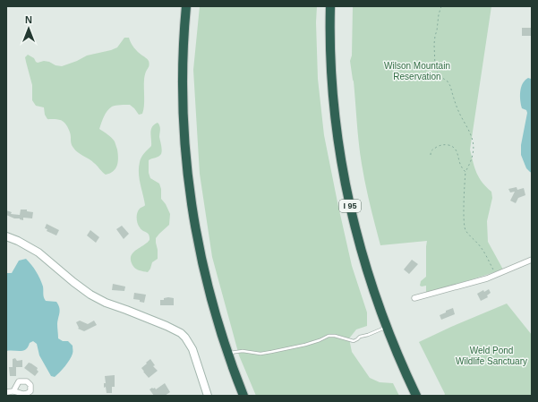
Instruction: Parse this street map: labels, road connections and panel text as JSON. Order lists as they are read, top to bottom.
{
  "streets": {
    "highway": ["I 95"]
  },
  "parks": ["Wilson Mountain Reservation", "Weld Pond Wildlife Sanctuary"],
  "north": "top"
}
